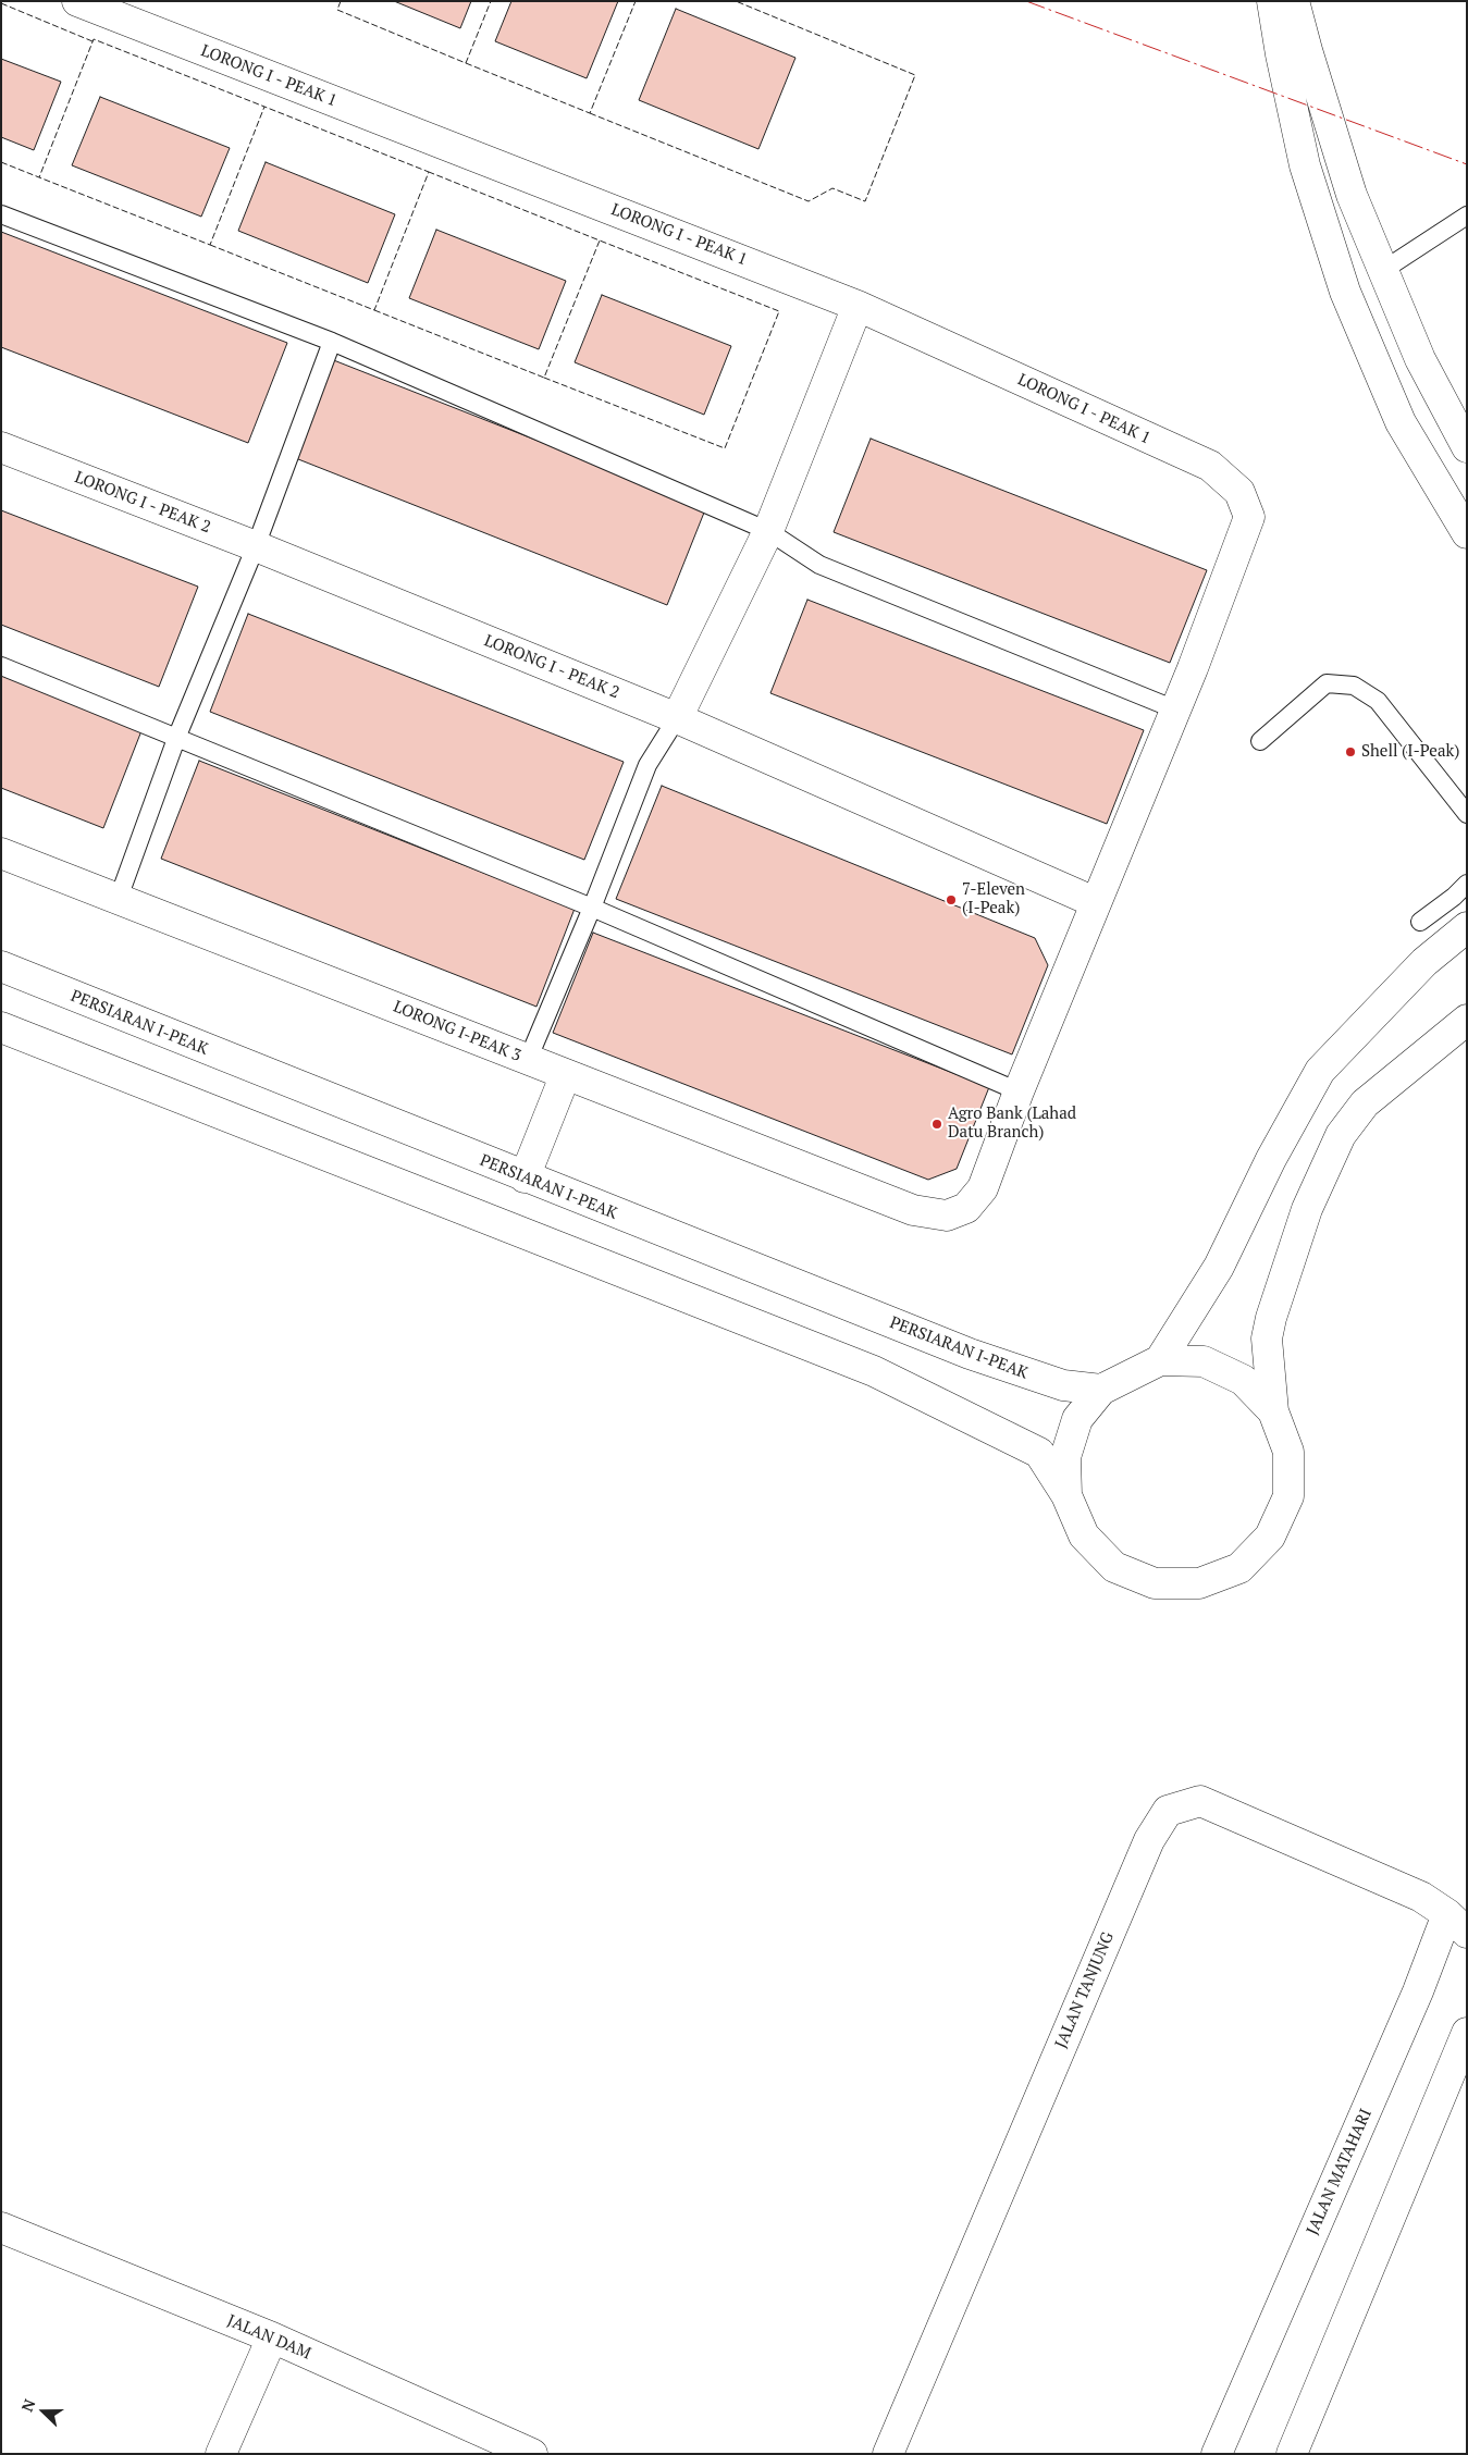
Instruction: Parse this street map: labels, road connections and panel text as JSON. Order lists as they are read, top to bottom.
{
  "streets": {
    "street": [
      "LORONG I - PEAK 1",
      "LORONG I - PEAK 2",
      "PERSIARAN I-PEAK",
      "LORONG I-PEAK 3",
      "JALAN TANJUNG",
      "JALAN MATAHARI",
      "JALAN DAM"
    ]
  },
  "crossings": [
    ["LORONG I - PEAK 1", "LORONG I-PEAK 3"],
    ["LORONG I - PEAK 2", "LORONG I-PEAK 3"],
    ["JALAN TANJUNG", "JALAN MATAHARI"]
  ],
  "places": ["Shell (I-Peak)", "7-Eleven (I-Peak)", "Agro Bank (Lahad Datu Branch)"],
  "north": "left"
}
